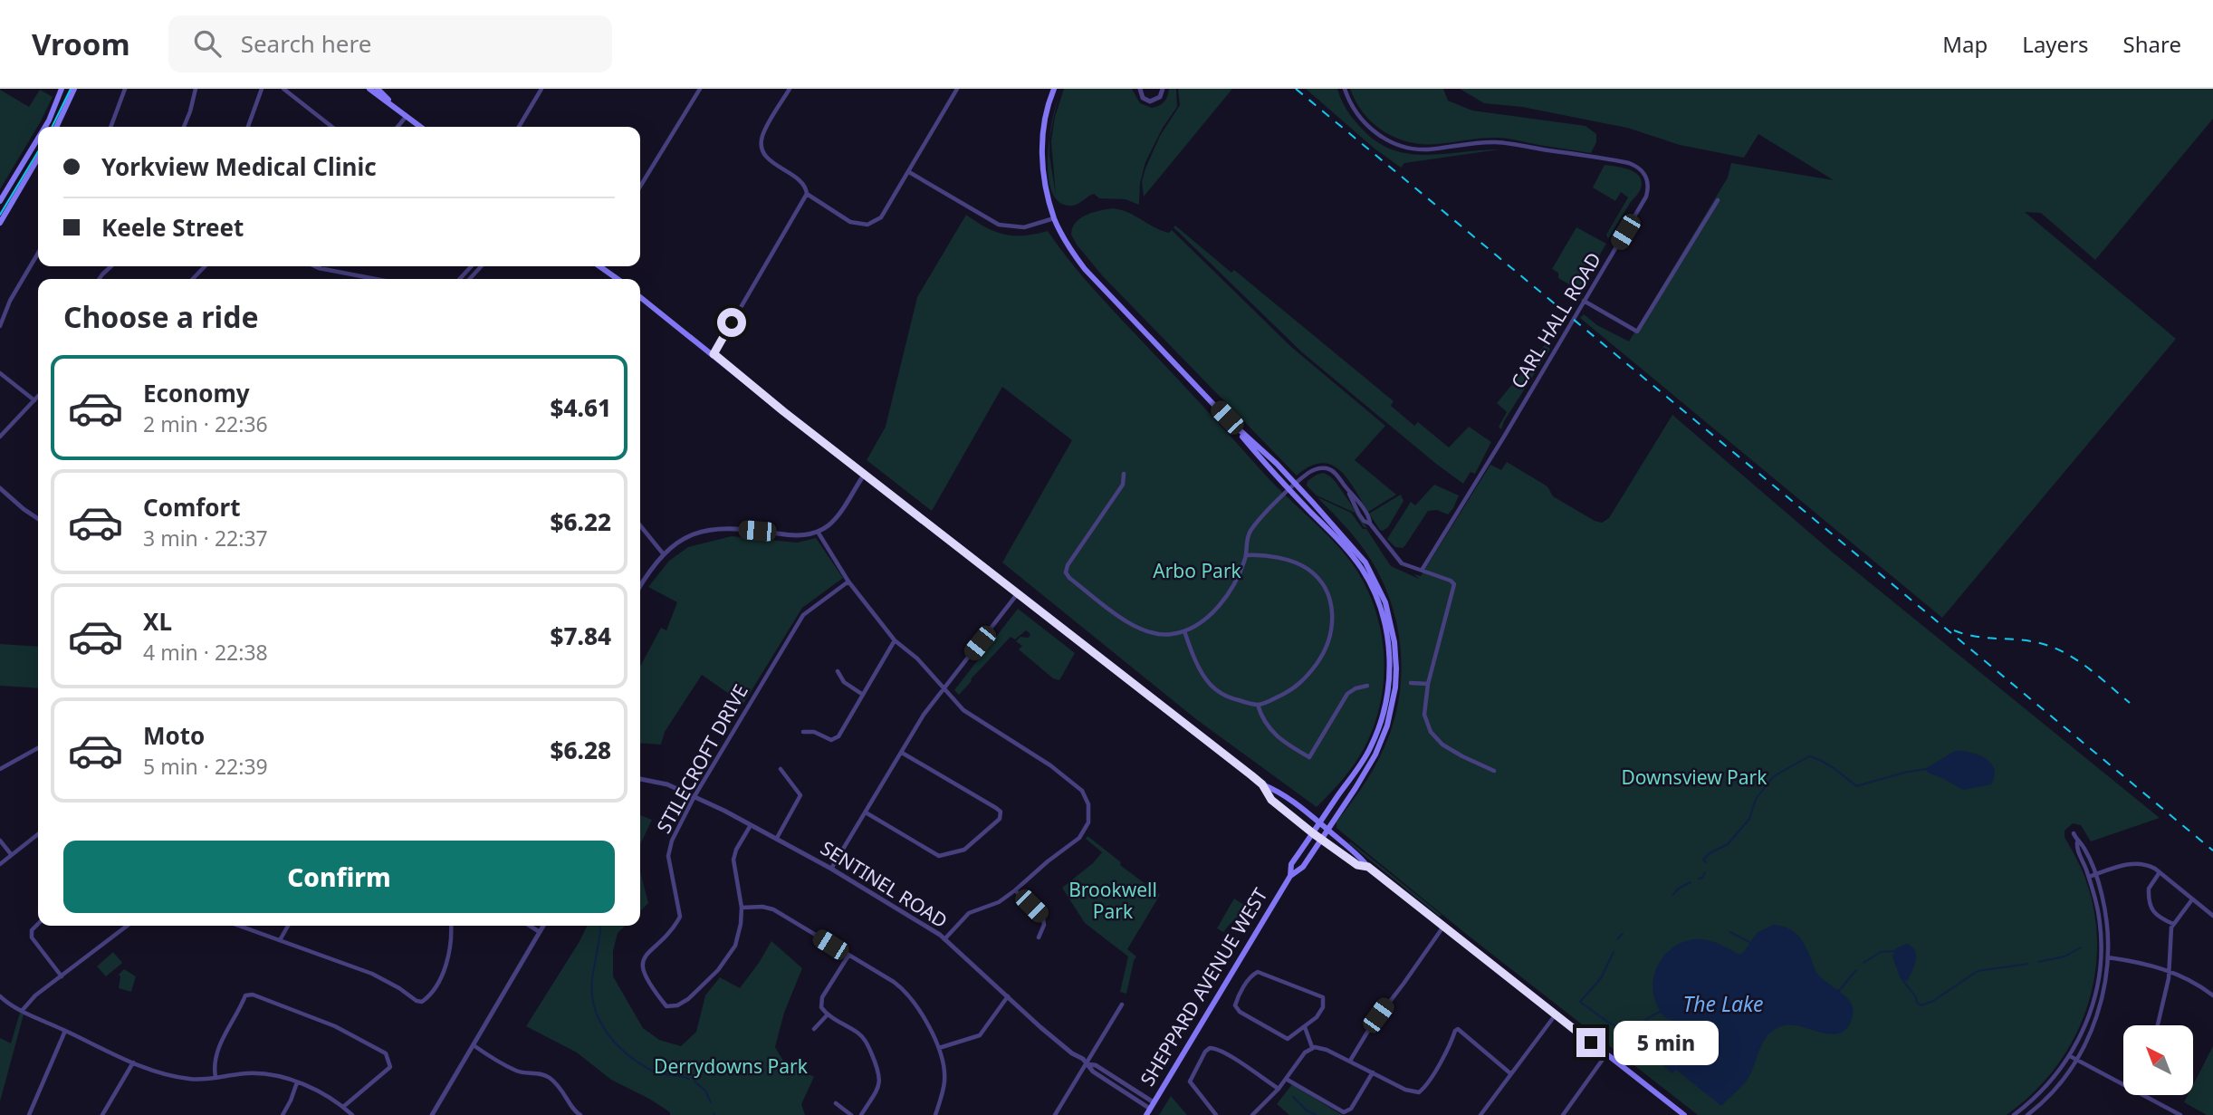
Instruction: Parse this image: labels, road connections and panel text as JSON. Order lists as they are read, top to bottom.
{
  "streets": {
    "main road": ["SHEPPARD AVENUE WEST"],
    "street": ["CARL HALL ROAD", "STILECROFT DRIVE", "SENTINEL ROAD"]
  },
  "crossings": [
    ["STILECROFT DRIVE", "SENTINEL ROAD"],
    ["SENTINEL ROAD", "SHEPPARD AVENUE WEST"]
  ],
  "water": ["The Lake"],
  "parks": [
    "Arbo Park",
    "Downsview Park",
    "Brookwell Park",
    "Derrydowns Park"
  ],
  "north": "top left",
  "page": {
    "header": "Vroom",
    "search": "Search here",
    "nav": ["Map", "Layers", "Share"],
    "banner": ["Yorkview Medical Clinic", "Keele Street"],
    "heading": "Choose a ride",
    "list": [
      {
        "name": "Economy",
        "note": "2 min · 22:36",
        "value": "$4.61"
      },
      {
        "name": "Comfort",
        "note": "3 min · 22:37",
        "value": "$6.22"
      },
      {
        "name": "XL",
        "note": "4 min · 22:38",
        "value": "$7.84"
      },
      {
        "name": "Moto",
        "note": "5 min · 22:39",
        "value": "$6.28"
      }
    ],
    "buttons": "Confirm",
    "bubble": "5 min"
  }
}
